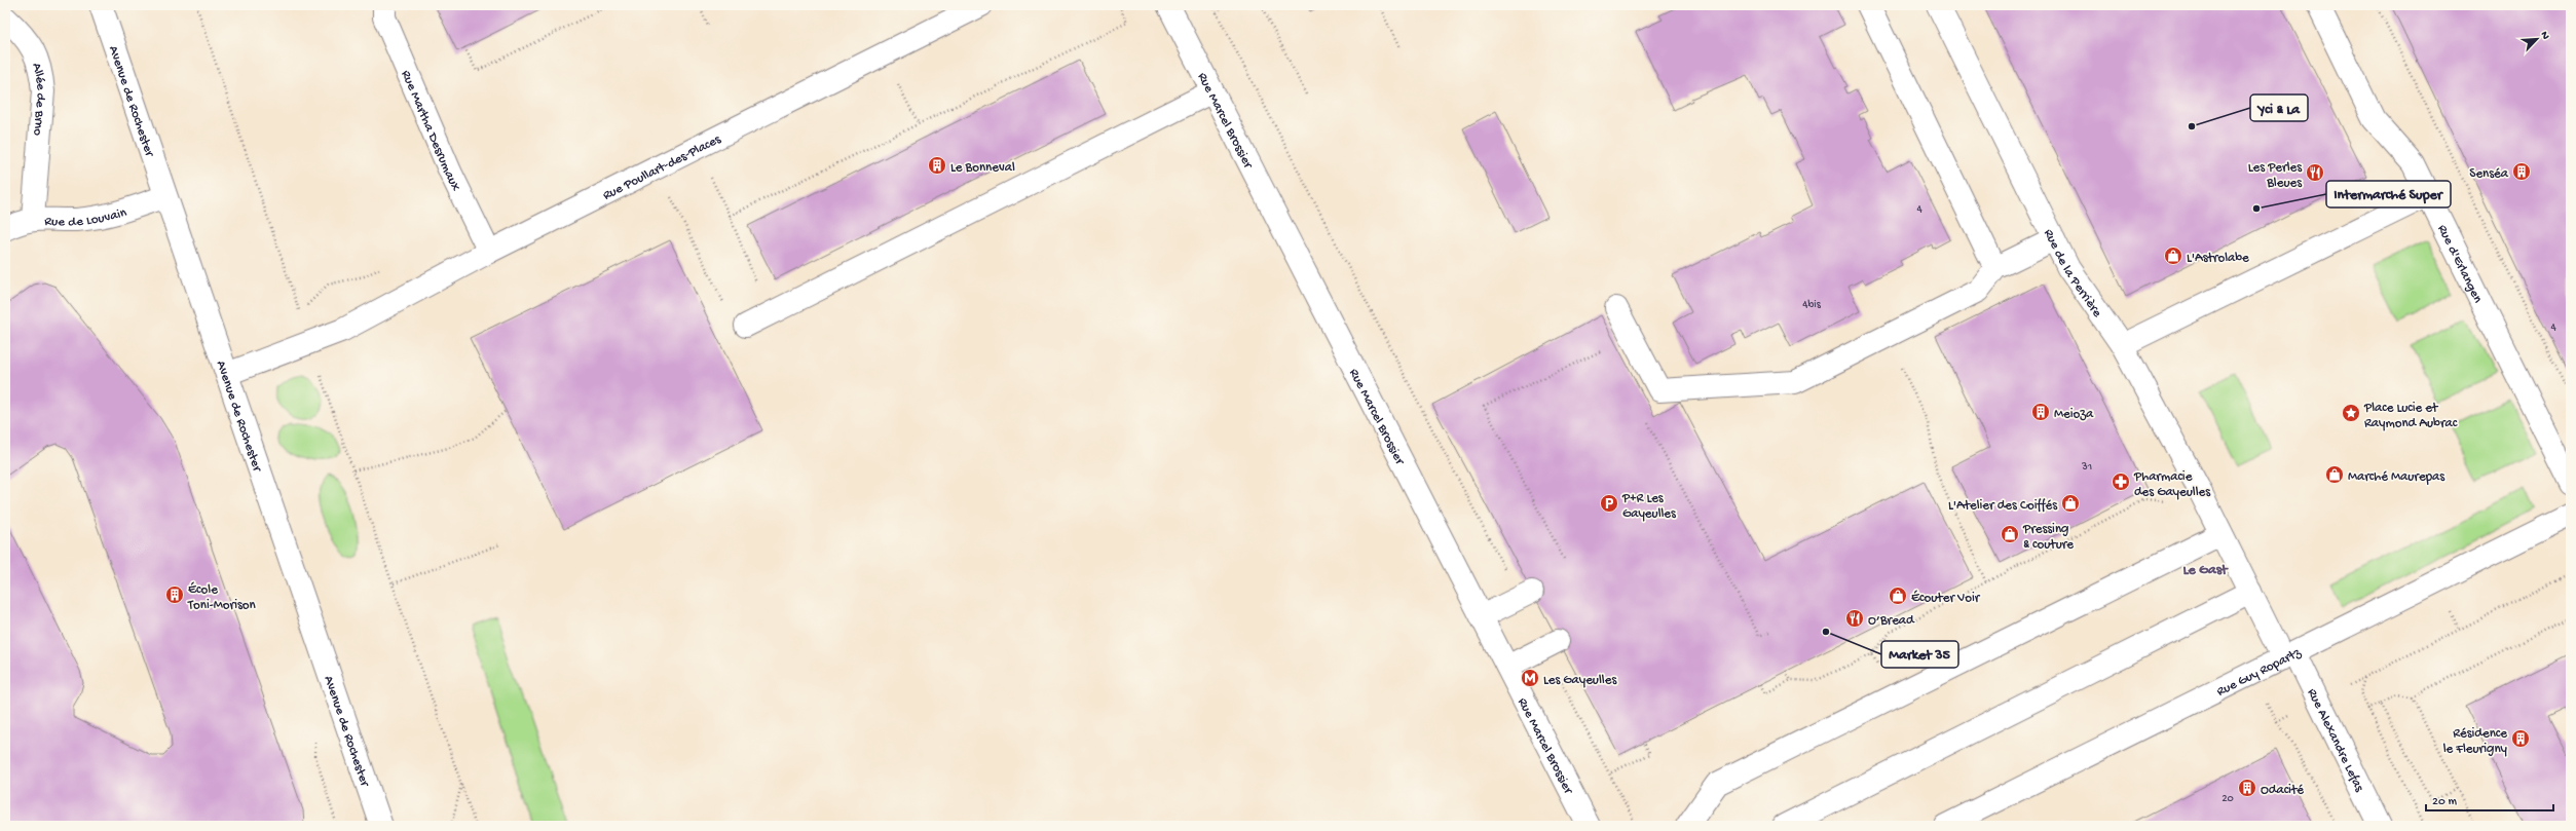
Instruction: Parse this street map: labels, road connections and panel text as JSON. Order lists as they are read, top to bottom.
{
  "streets": {
    "street": [
      "Allée de Brno",
      "Avenue de Rochester",
      "Rue Marcel Brossier",
      "Rue Martha Desrumaux",
      "Rue Poullart-des-Places",
      "Rue de Louvain",
      "Rue d'Erlangen",
      "Rue de la Perrière",
      "Rue Guy Ropartz",
      "Rue Alexandre Lefas"
    ]
  },
  "crossings": [
    ["Allée de Brno", "Rue de Louvain"],
    ["Avenue de Rochester", "Rue Poullart-des-Places"],
    ["Avenue de Rochester", "Rue de Louvain"],
    ["Rue Martha Desrumaux", "Rue Poullart-des-Places"],
    ["Rue Guy Ropartz", "Rue Alexandre Lefas"]
  ],
  "districts": ["Le Gast"],
  "places": {
    "other": ["Yci & La", "Intermarché Super", "Market 35"],
    "building": [
      "Le Bonneval",
      "Senséa",
      "Meioza",
      "École Toni-Morison",
      "Résidence le Fleurigny",
      "Odacité"
    ],
    "restaurant": ["Les Perles Bleues", "O’Bread"],
    "shop": [
      "L'Astrolabe",
      "Marché Maurepas",
      "L'Atelier des Coiffés",
      "Pressing & couture",
      "Écouter Voir"
    ],
    "place": ["Place Lucie et Raymond Aubrac"],
    "pharmacy": ["Pharmacie des Gayeulles"],
    "parking": ["P+R Les Gayeulles"],
    "metro station": ["Les Gayeulles"]
  },
  "house_numbers": [
    "4",
    "4bis",
    "4",
    "31",
    "20"
  ],
  "scale_bar": "20 m",
  "north": "top right"
}
